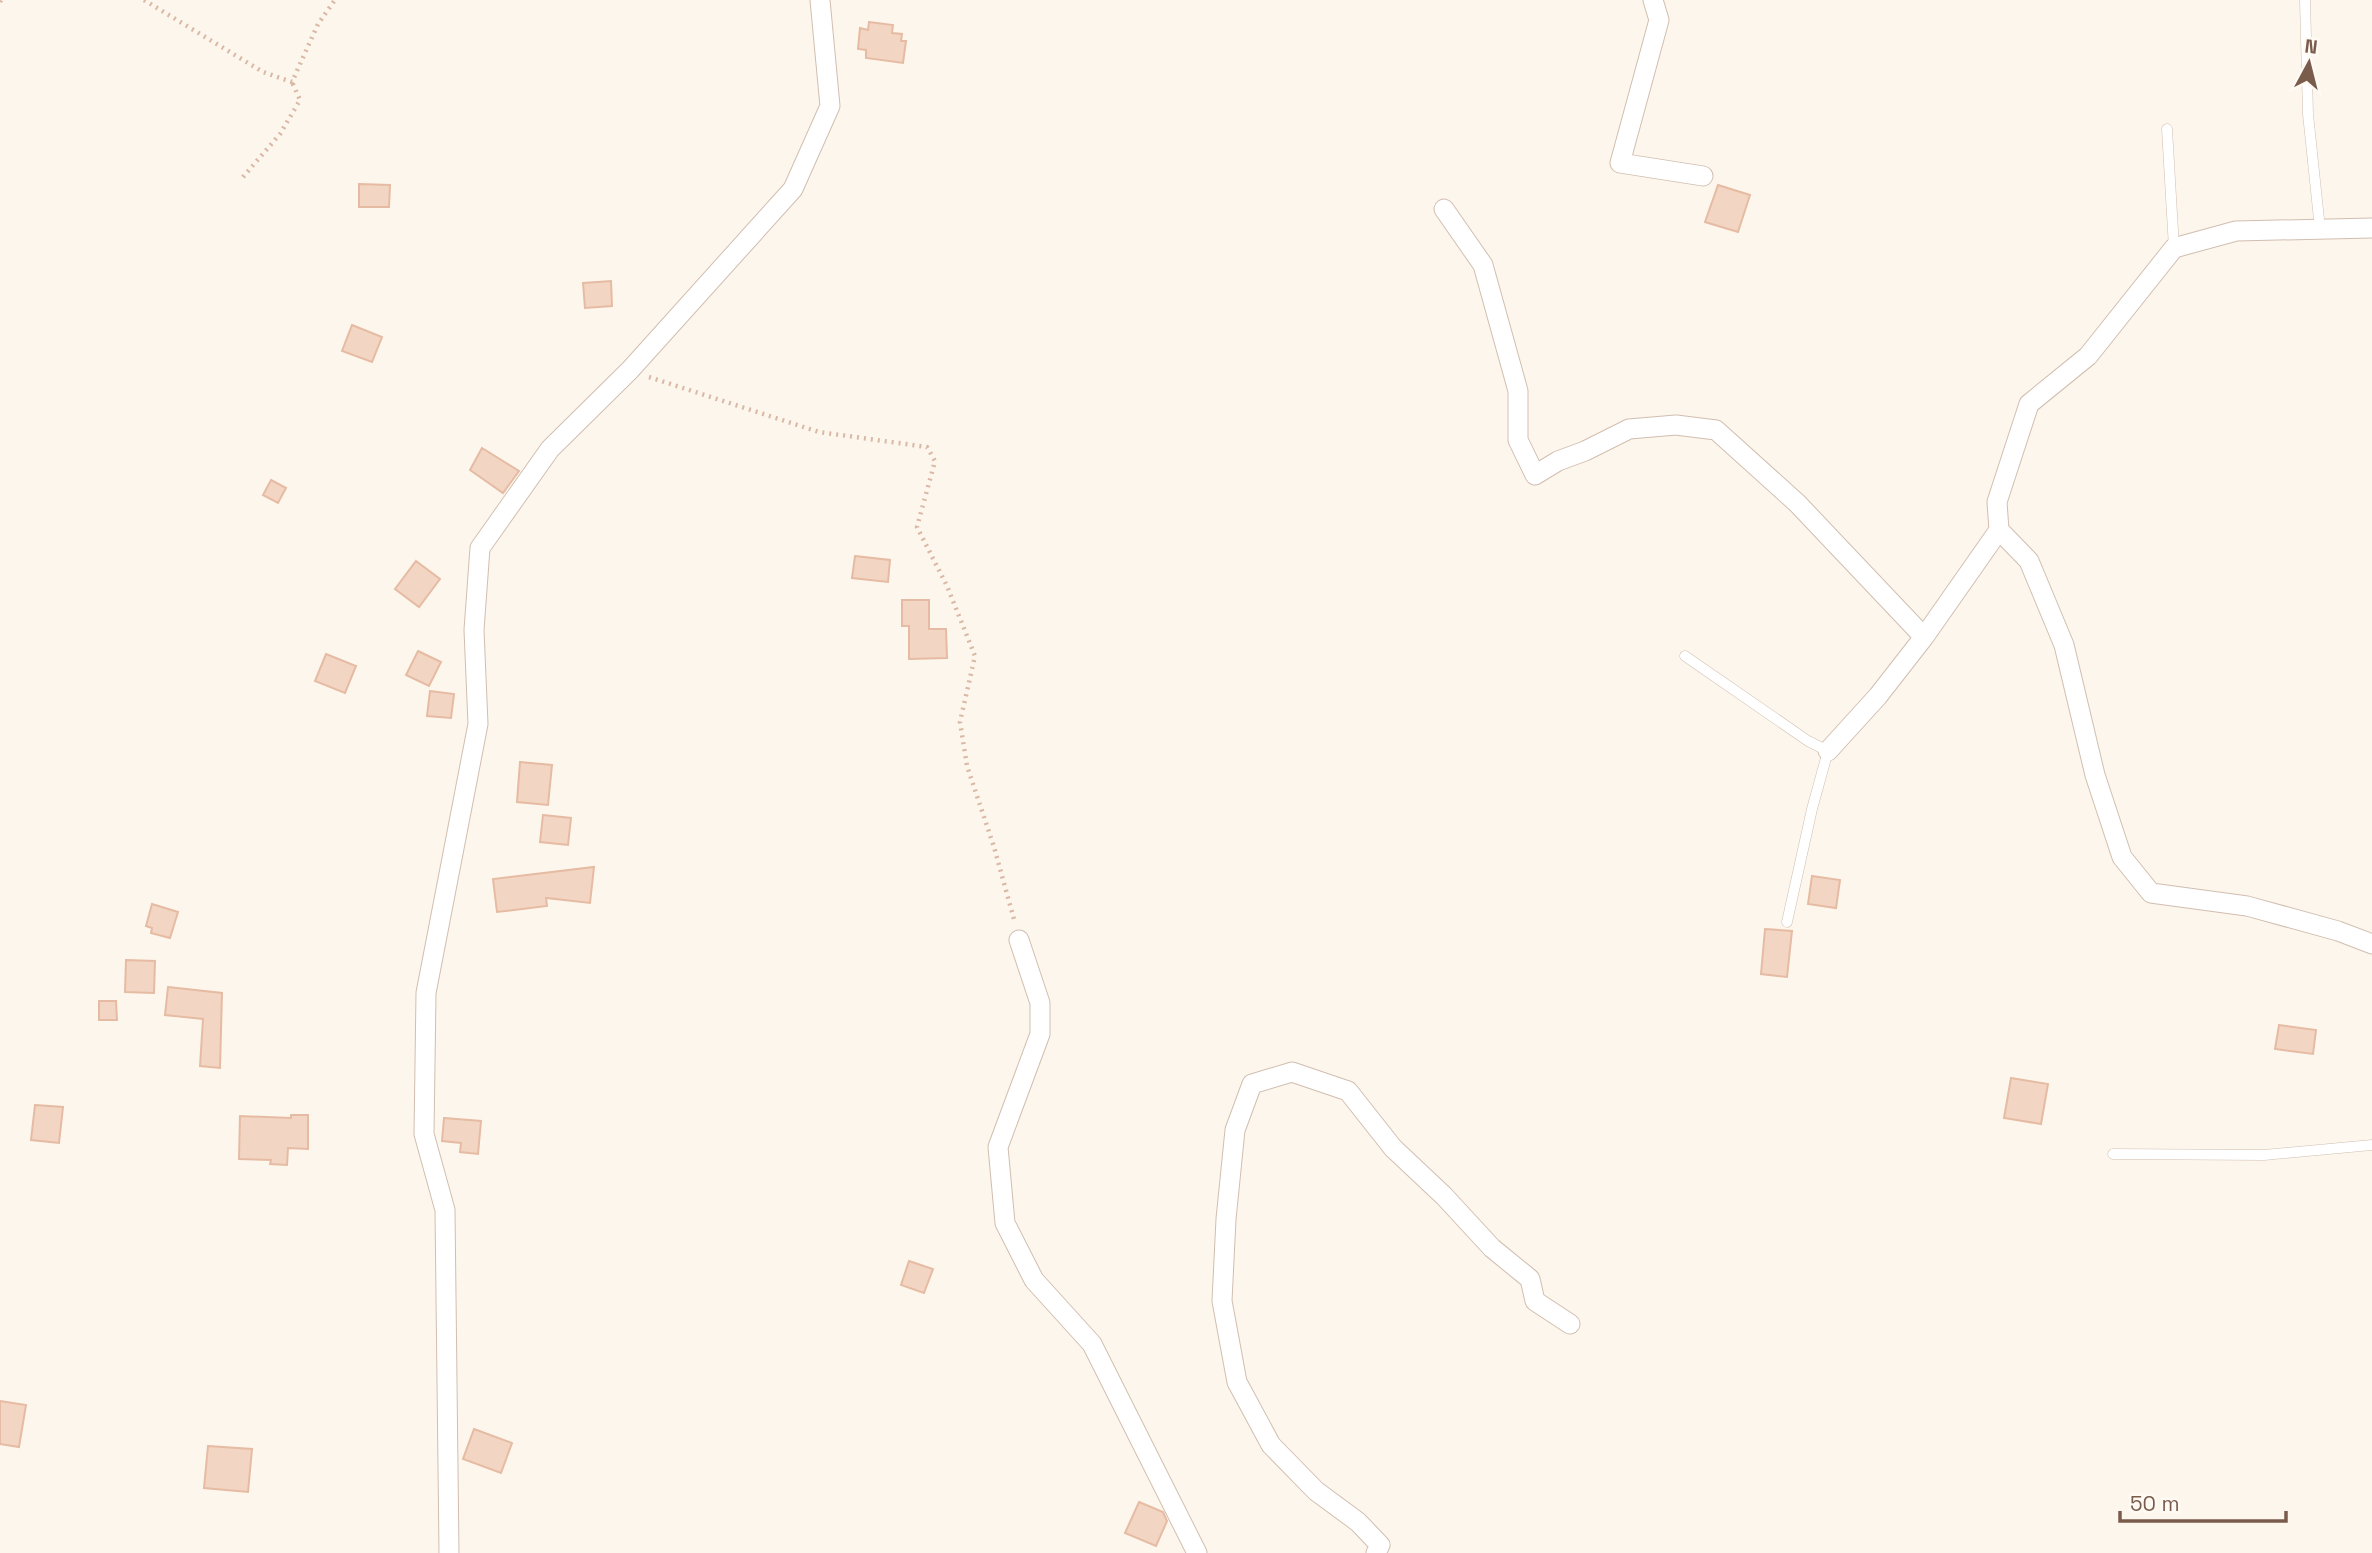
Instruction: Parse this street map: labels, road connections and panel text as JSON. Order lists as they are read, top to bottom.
{
  "scale_bar": "50 m",
  "north": "top"
}
